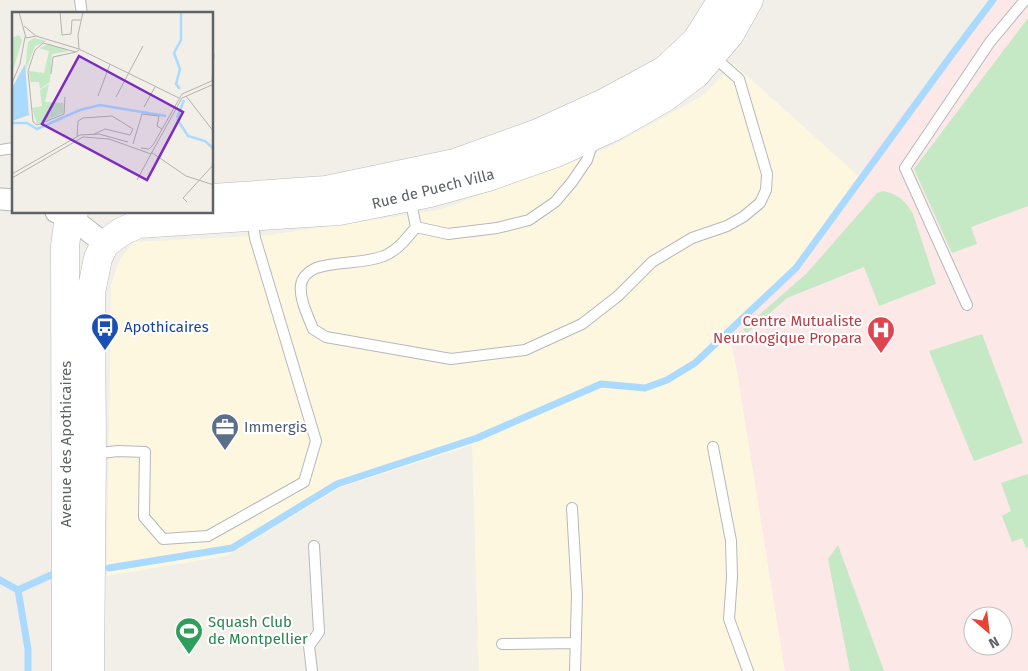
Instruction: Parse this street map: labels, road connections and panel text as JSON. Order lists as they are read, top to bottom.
{
  "streets": {
    "main road": ["Rue de Puech Villa", "Avenue des Apothicaires"]
  },
  "crossings": [
    ["Rue de Puech Villa", "Avenue des Apothicaires"]
  ],
  "places": {
    "bus stop": ["Apothicaires"],
    "hospital": ["Centre Mutualiste Neurologique Propara"],
    "office": ["Immergis"],
    "sports": ["Squash Club de Montpellier"]
  },
  "north": "bottom right"
}
